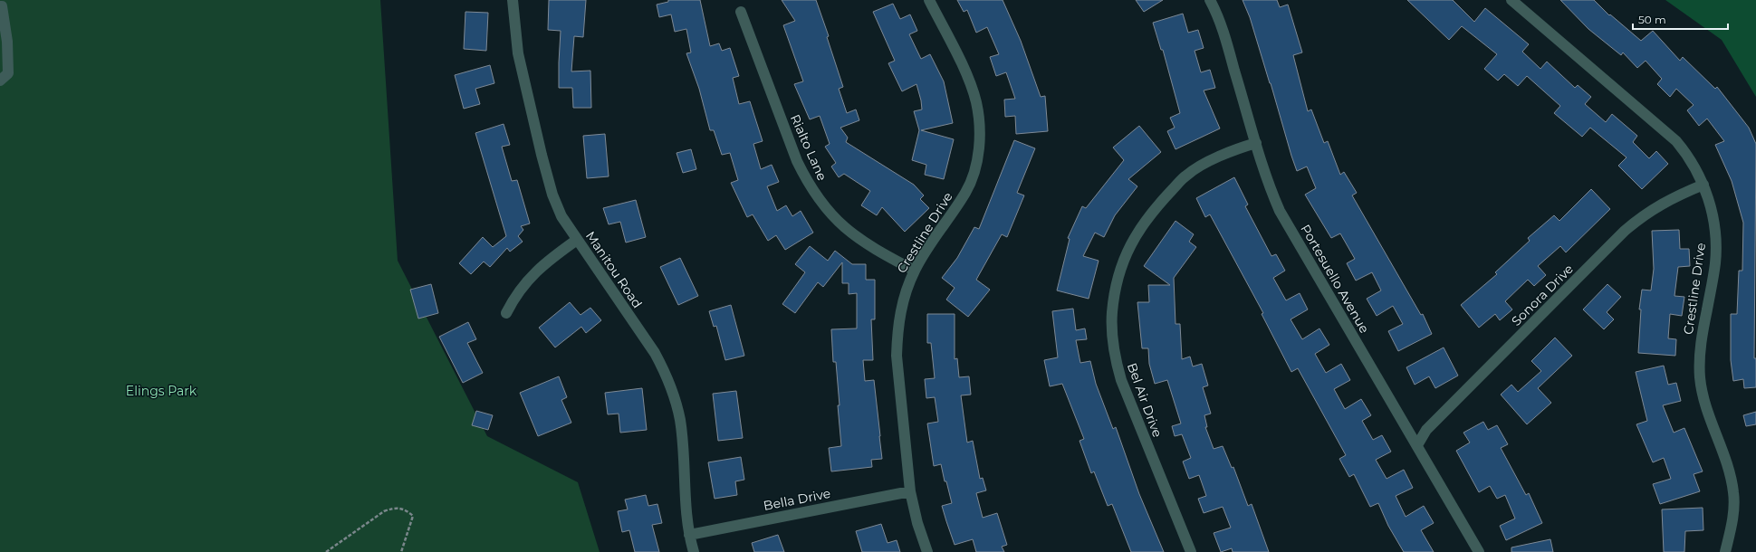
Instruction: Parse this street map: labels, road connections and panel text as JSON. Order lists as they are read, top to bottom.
{
  "streets": {
    "street": [
      "Rialto Lane",
      "Crestline Drive",
      "Manitou Road",
      "Portesuello Avenue",
      "Sonora Drive",
      "Bel Air Drive",
      "Bella Drive"
    ]
  },
  "crossings": [
    ["Rialto Lane", "Crestline Drive"],
    ["Crestline Drive", "Sonora Drive"],
    ["Crestline Drive", "Bella Drive"],
    ["Manitou Road", "Bella Drive"],
    ["Portesuello Avenue", "Sonora Drive"],
    ["Portesuello Avenue", "Bel Air Drive"]
  ],
  "parks": ["Elings Park"],
  "scale_bar": "50 m"
}
